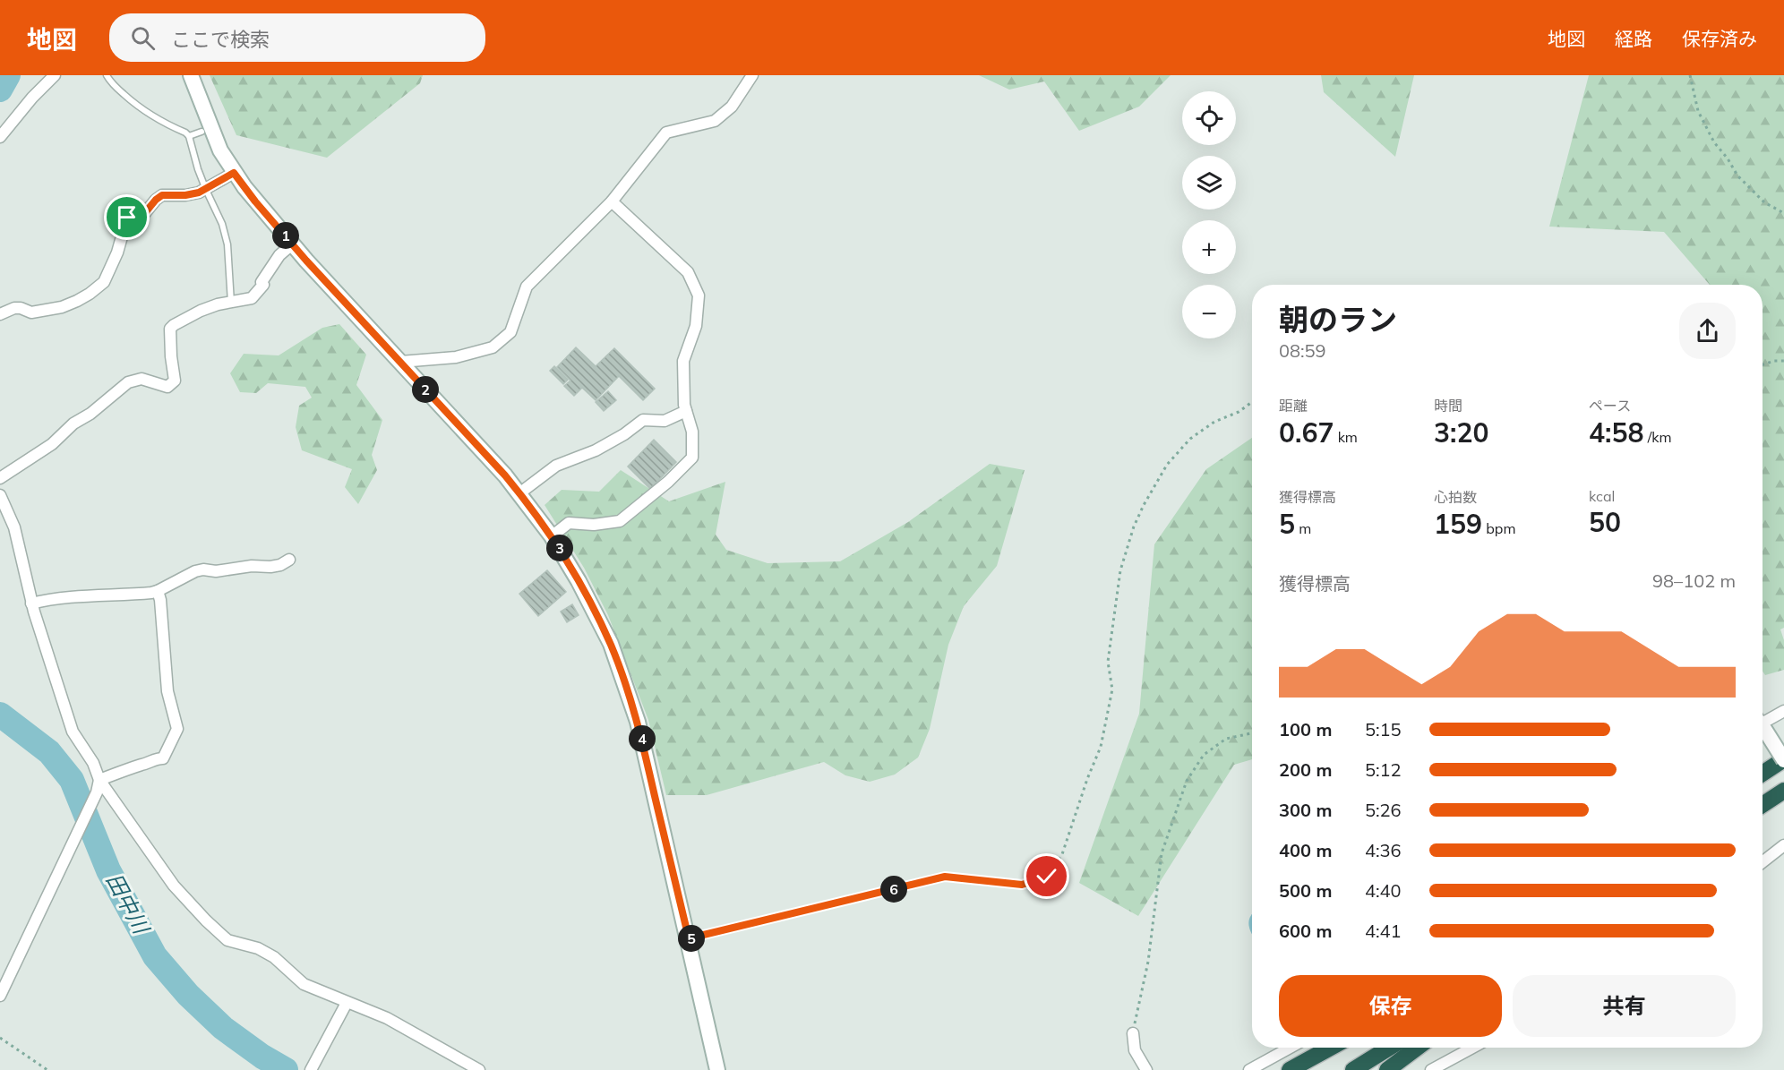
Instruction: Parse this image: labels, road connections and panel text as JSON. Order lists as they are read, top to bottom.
{
  "water": ["田中川"],
  "page": {
    "header": "地図",
    "search": "ここで検索",
    "nav": ["地図", "経路", "保存済み"],
    "map_buttons": ["+", "−"],
    "pins": [
      "1",
      "2",
      "3",
      "4",
      "6",
      "5"
    ],
    "heading": ["朝のラン", "08:59"],
    "stats": [
      ["距離", "0.67 km"],
      ["時間", "3:20"],
      ["ペース", "4:58 /km"],
      ["獲得標高", "5 m"],
      ["心拍数", "159 bpm"],
      ["kcal", "50"]
    ],
    "chart": ["獲得標高", "98–102 m"],
    "list": [
      {
        "name": "100 m",
        "note": "5:15"
      },
      {
        "name": "200 m",
        "note": "5:12"
      },
      {
        "name": "300 m",
        "note": "5:26"
      },
      {
        "name": "400 m",
        "note": "4:36"
      },
      {
        "name": "500 m",
        "note": "4:40"
      },
      {
        "name": "600 m",
        "note": "4:41"
      }
    ],
    "buttons": ["保存", "共有"]
  }
}
